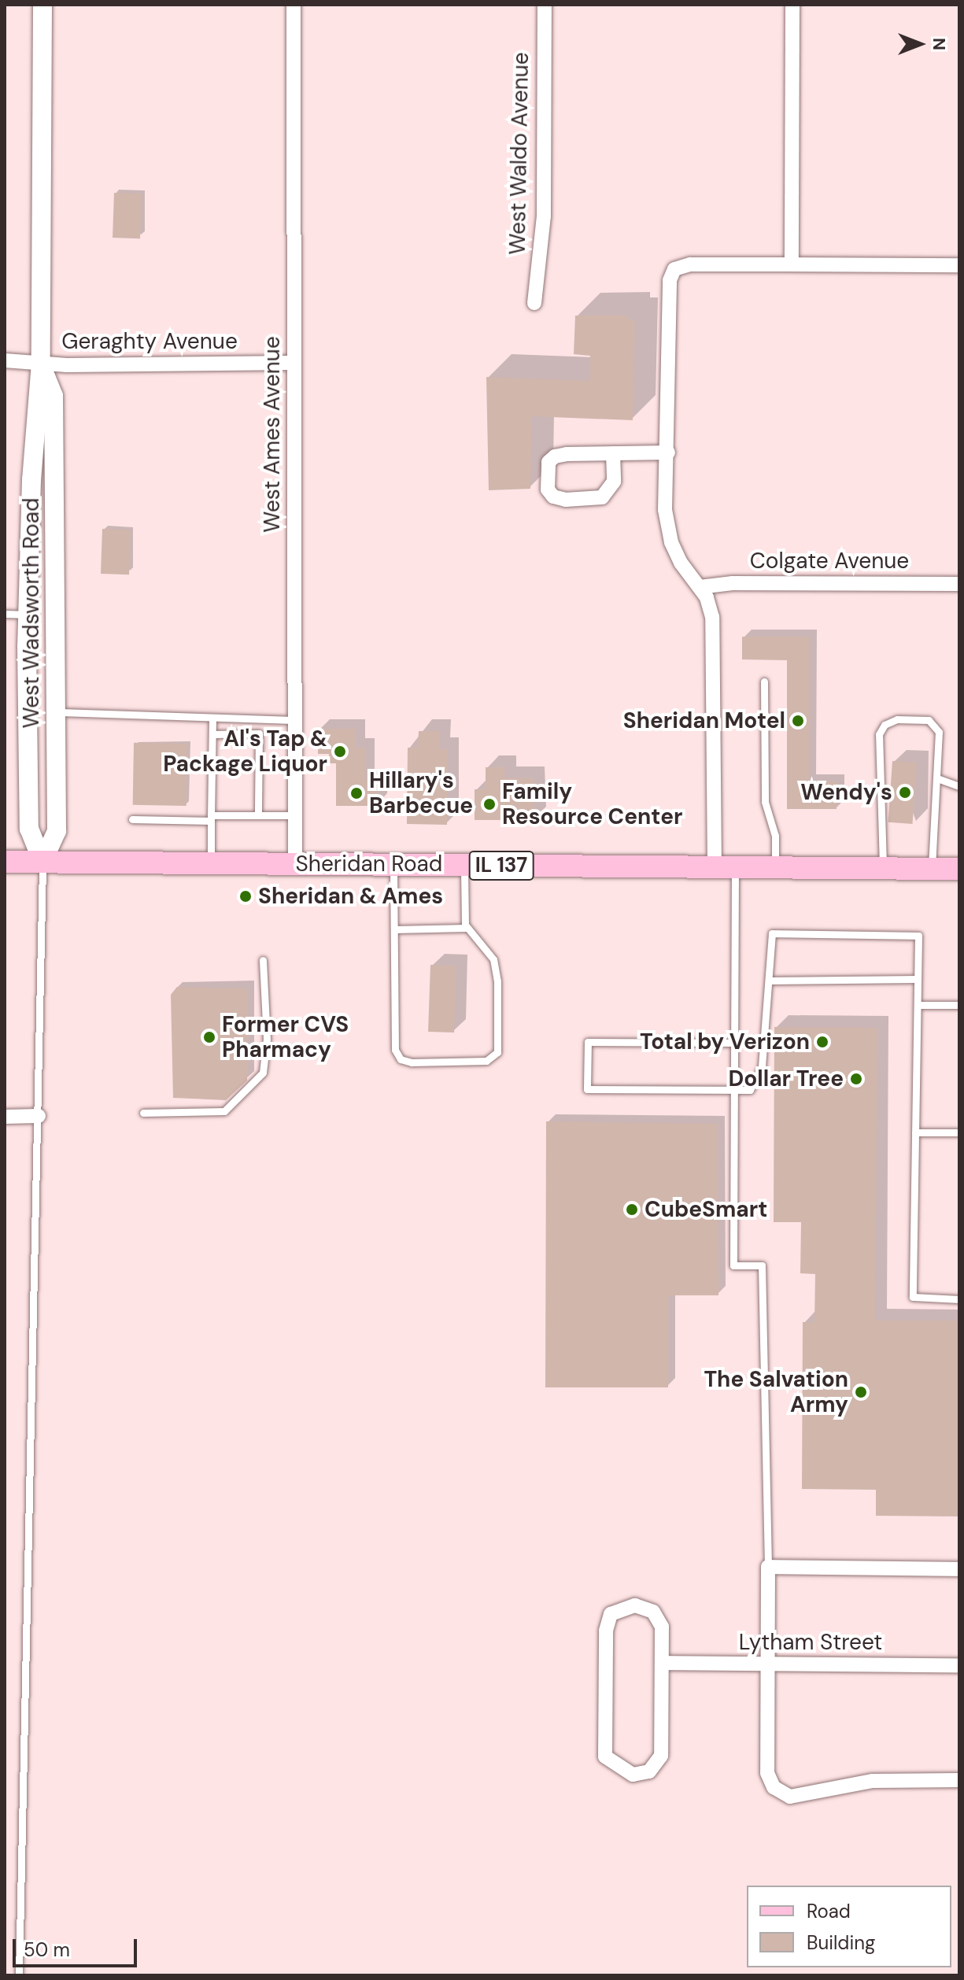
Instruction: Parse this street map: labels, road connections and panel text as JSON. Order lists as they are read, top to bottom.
{
  "streets": {
    "main road": ["West Wadsworth Road", "Sheridan Road", "IL 137"],
    "street": [
      "West Waldo Avenue",
      "Geraghty Avenue",
      "West Ames Avenue",
      "Colgate Avenue",
      "Lytham Street"
    ]
  },
  "crossings": [
    ["Geraghty Avenue", "West Ames Avenue"],
    ["Geraghty Avenue", "West Wadsworth Road"],
    ["West Ames Avenue", "Sheridan Road"],
    ["West Wadsworth Road", "Sheridan Road"]
  ],
  "places": [
    "Sheridan Motel",
    "Al's Tap & Package Liquor",
    "Wendy's",
    "Hillary's Barbecue",
    "Family Resource Center",
    "Sheridan & Ames",
    "Former CVS Pharmacy",
    "Total by Verizon",
    "Dollar Tree",
    "CubeSmart",
    "The Salvation Army"
  ],
  "legend": ["Road", "Building"],
  "scale_bar": "50 m",
  "north": "right"
}
